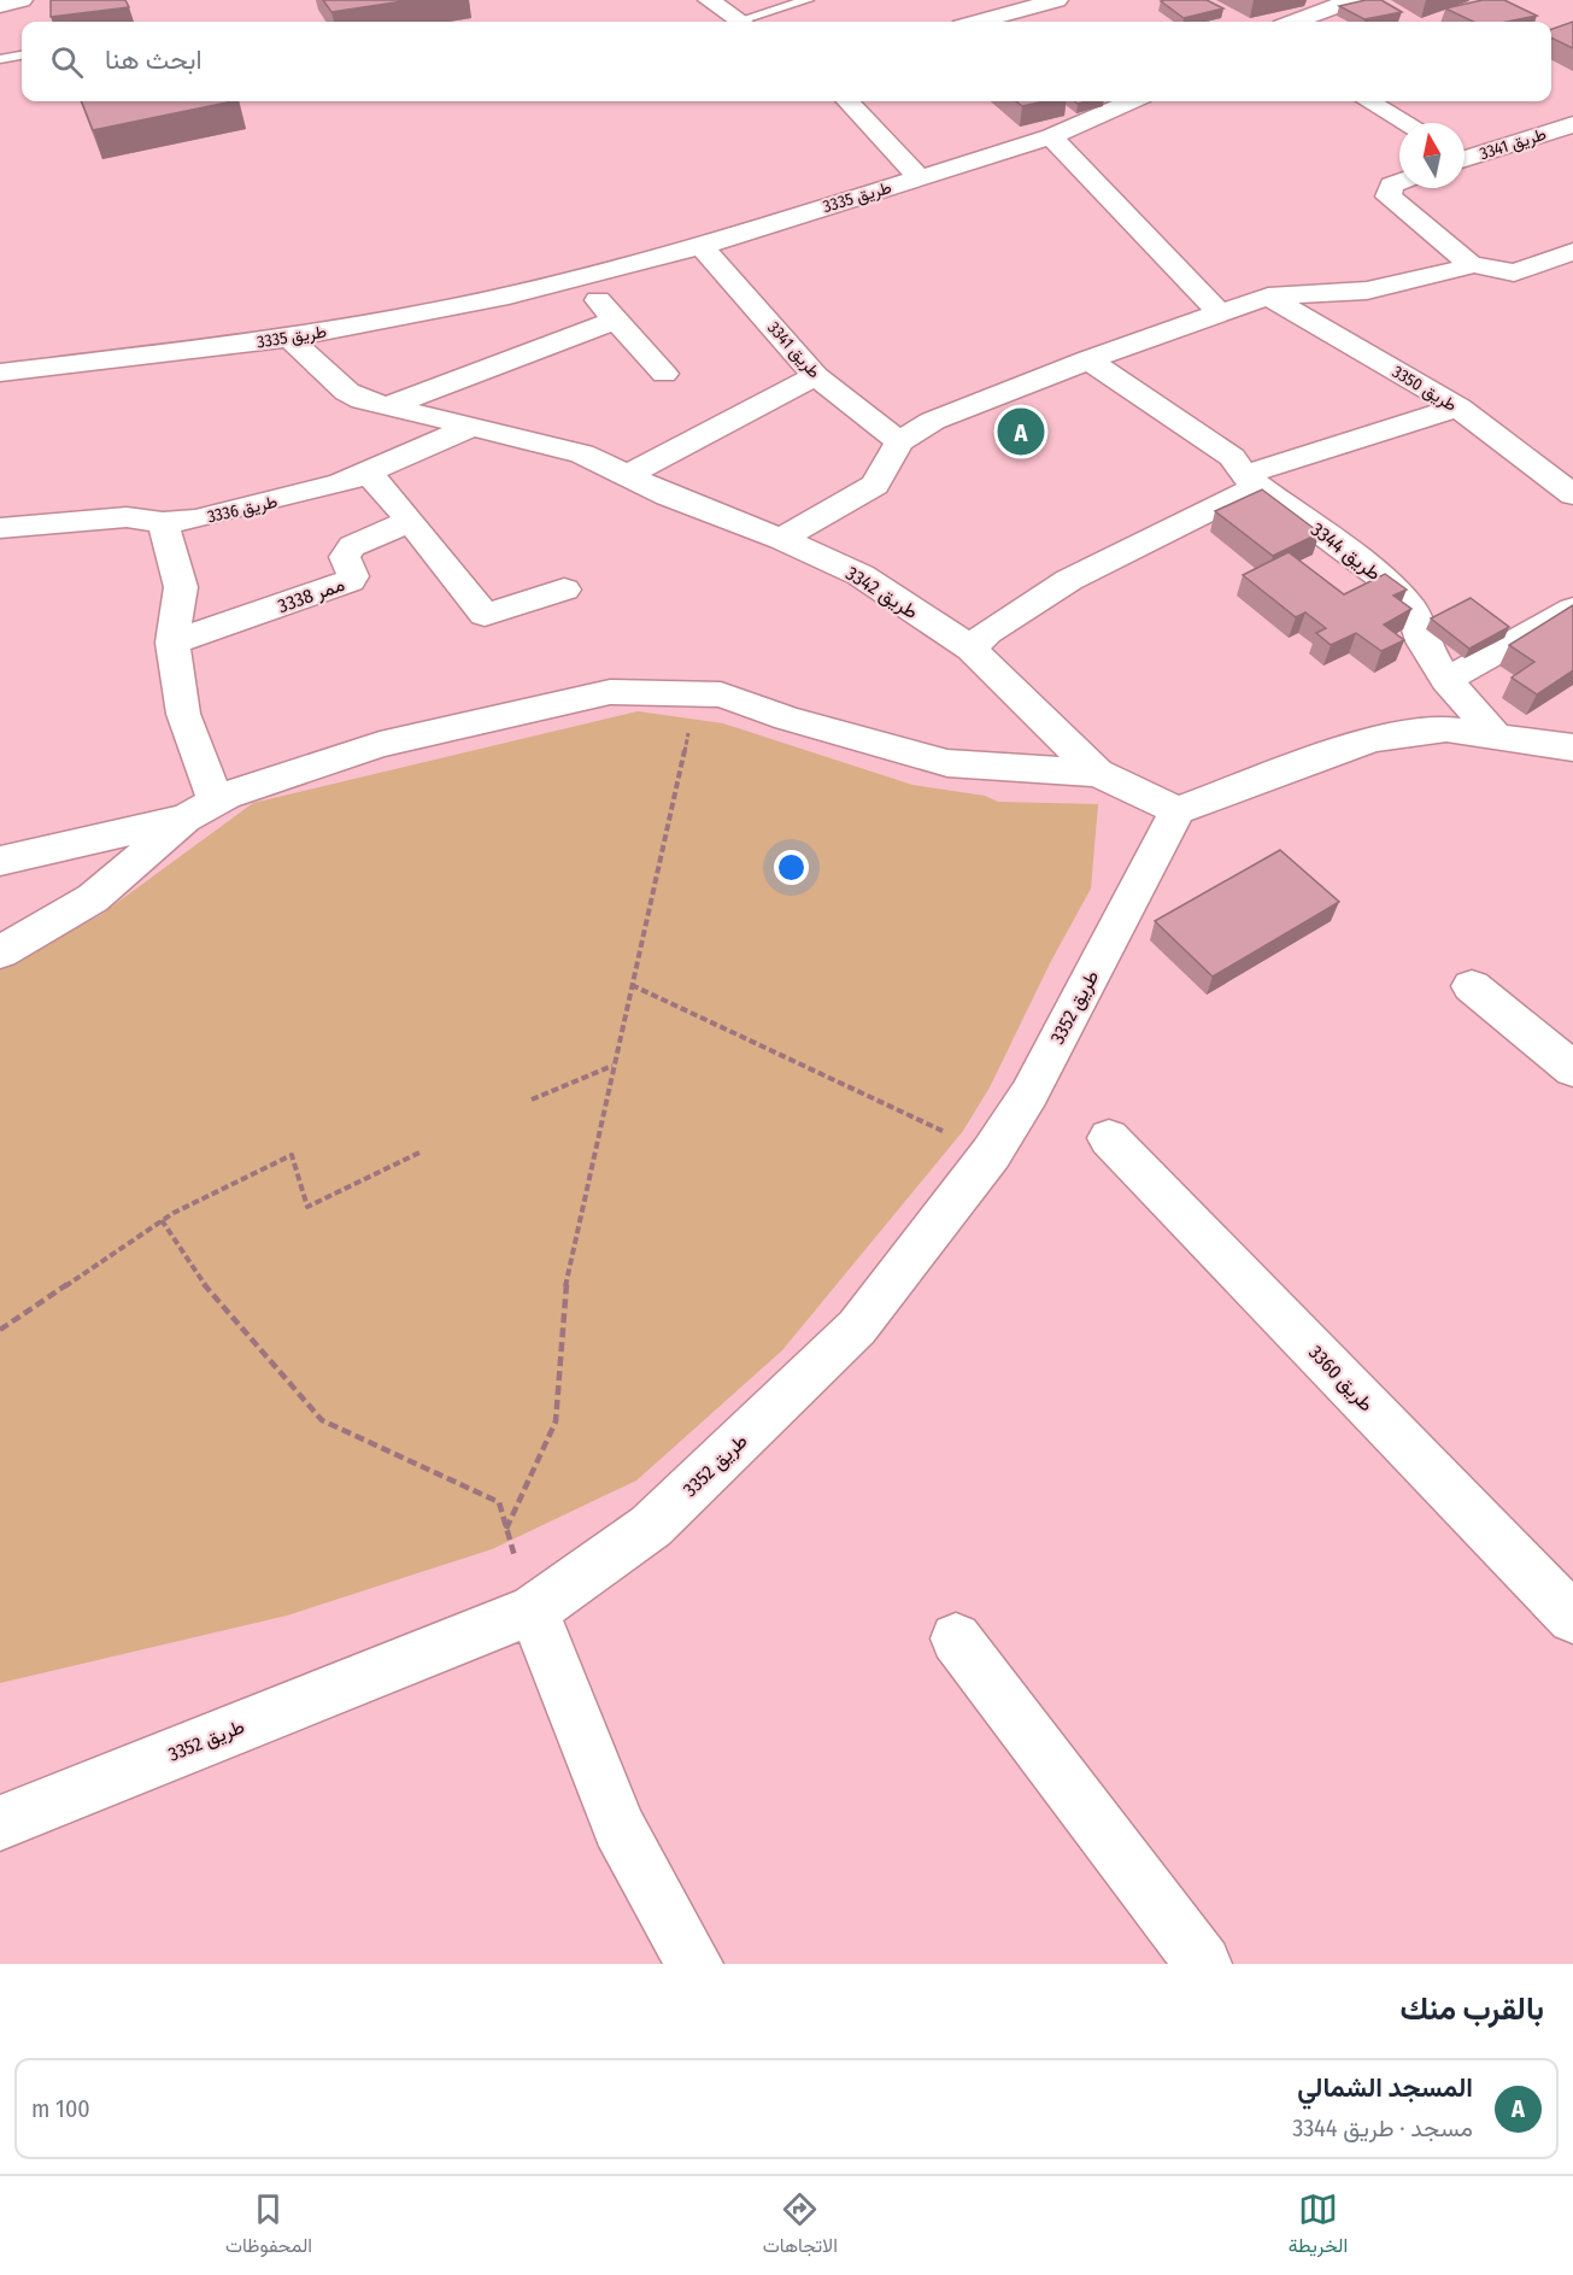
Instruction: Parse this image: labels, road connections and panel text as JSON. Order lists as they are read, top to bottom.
{
  "streets": {
    "street": [
      "طريق 3341",
      "طريق 3335",
      "طريق 3350",
      "طريق 3336",
      "طريق 3344",
      "طريق 3342",
      "ممر 3338",
      "طريق 3352",
      "طريق 3360"
    ]
  },
  "crossings": [
    ["طريق 3341", "طريق 3335"],
    ["طريق 3335", "طريق 3342"],
    ["طريق 3336", "طريق 3342"]
  ],
  "north": "top",
  "page": {
    "search": "ابحث هنا",
    "pins": "A",
    "heading": "بالقرب منك",
    "list": [
      {
        "mark": "A",
        "name": "المسجد الشمالي",
        "note": "مسجد · طريق 3344",
        "value": "100 m"
      }
    ],
    "nav": ["الخريطة", "الاتجاهات", "المحفوظات"]
  }
}
